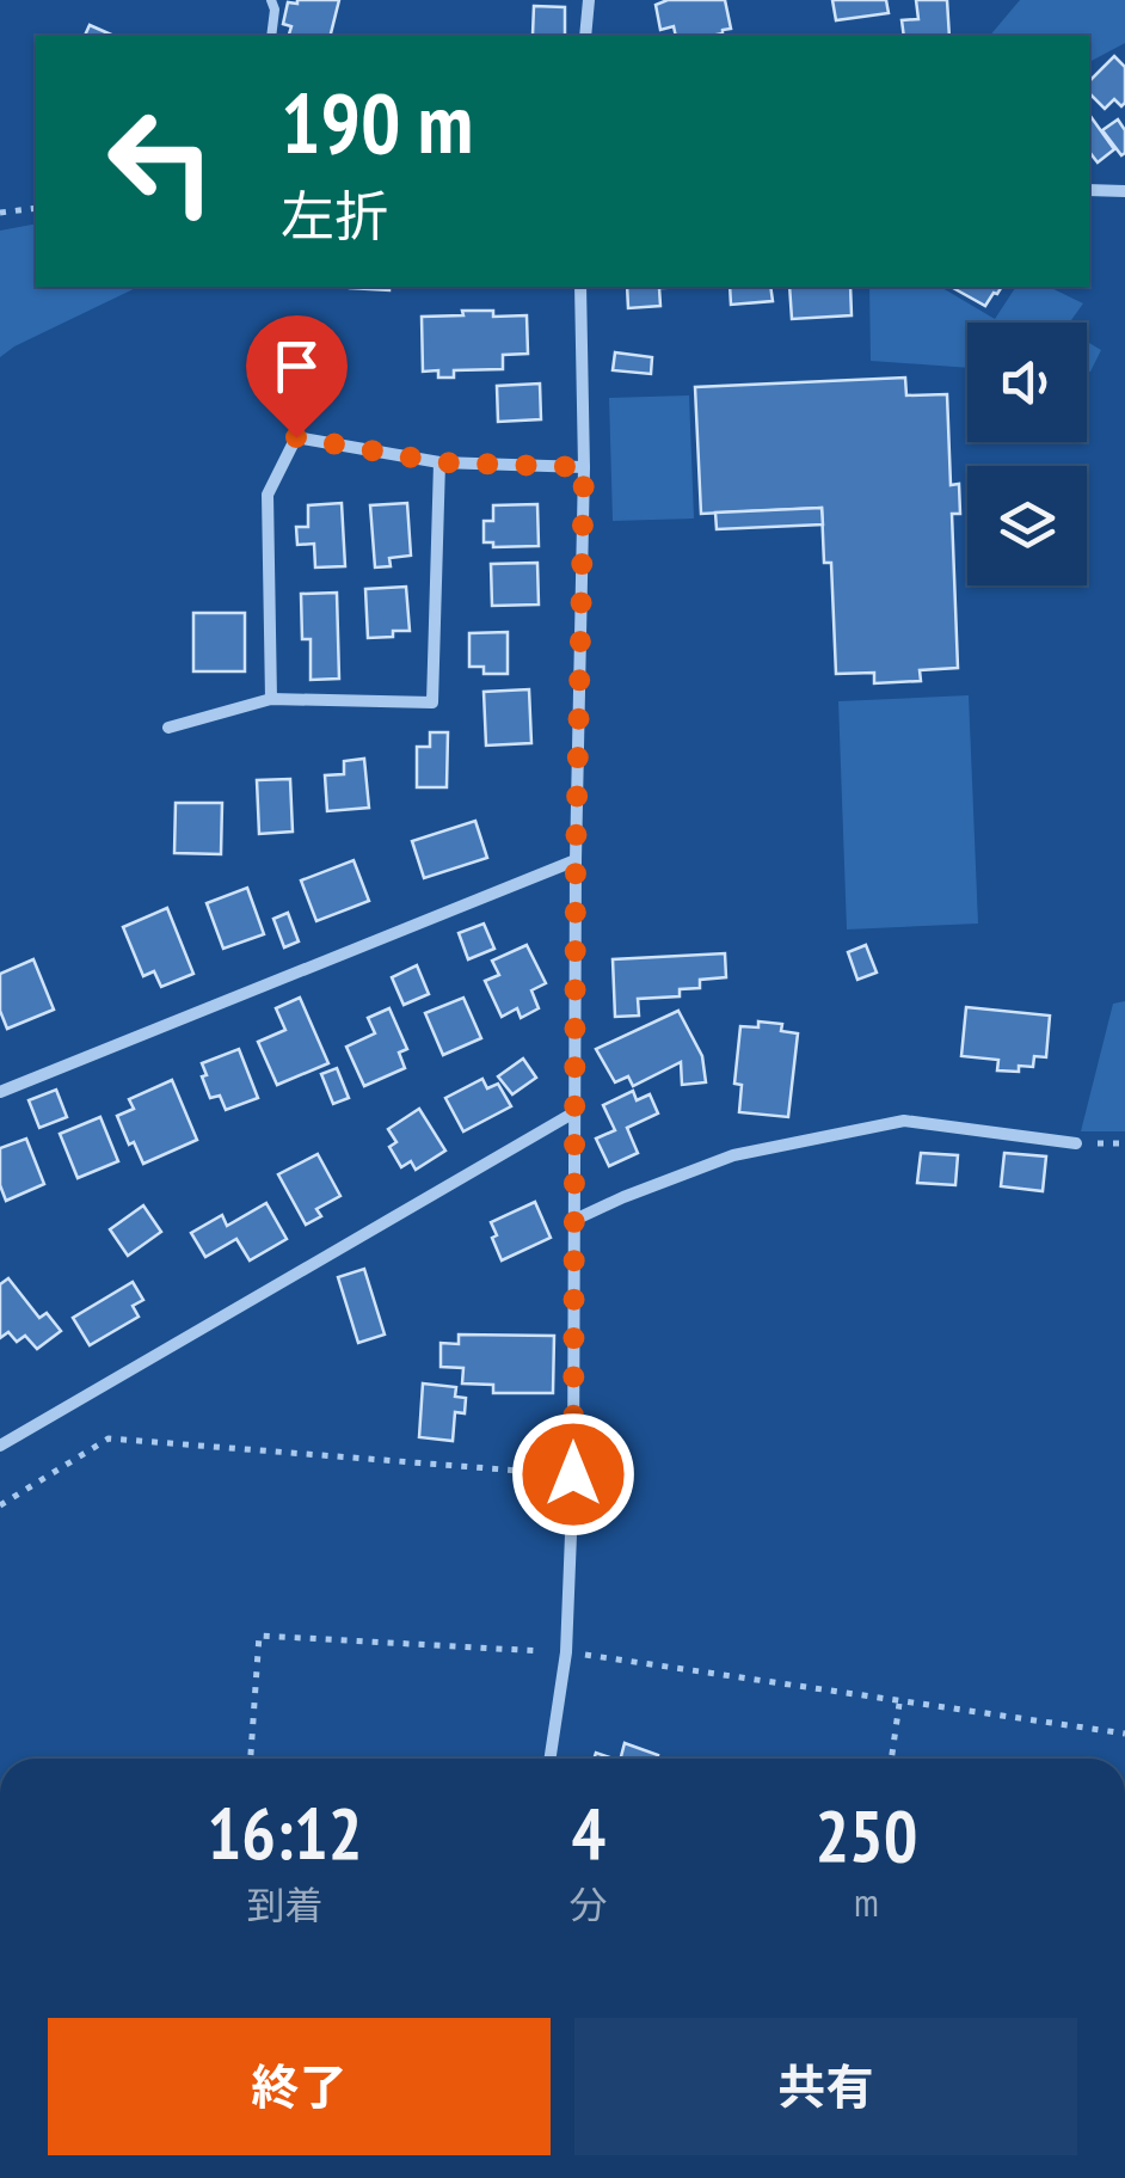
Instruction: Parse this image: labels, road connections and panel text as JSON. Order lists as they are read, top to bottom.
{
  "page": {
    "turn": ["190 m", "左折"],
    "eta": [
      "16:12",
      "到着",
      "4",
      "分",
      "250",
      "m"
    ],
    "buttons": ["終了", "共有"]
  }
}
